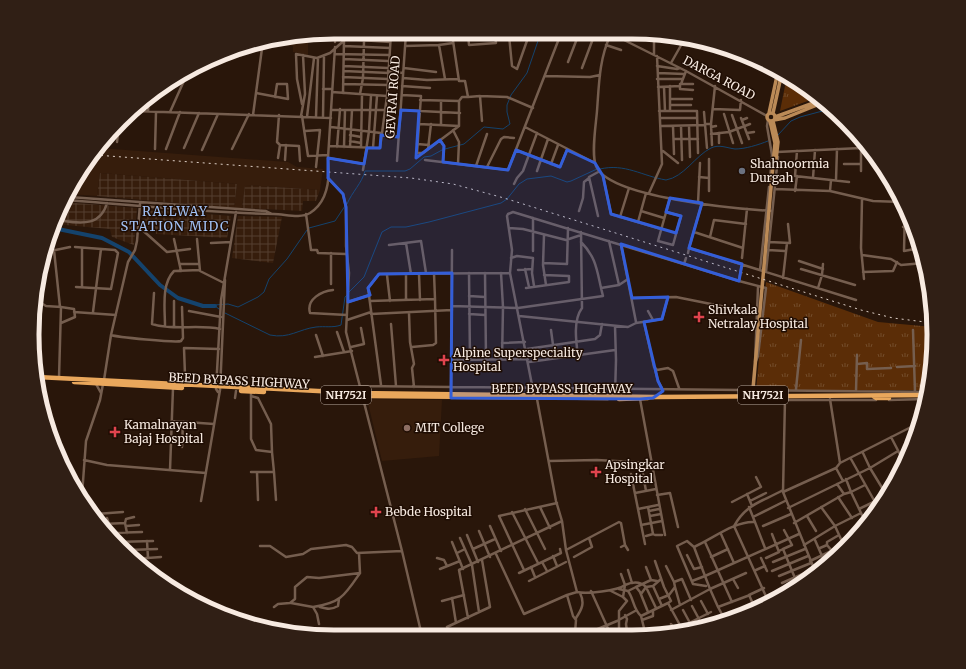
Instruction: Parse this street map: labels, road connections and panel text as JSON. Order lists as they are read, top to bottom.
{
  "streets": {
    "highway": ["BEED BYPASS HIGHWAY", "NH752I"],
    "street": ["DARGA ROAD", "GEVRAI ROAD"]
  },
  "districts": ["RAILWAY STATION MIDC"],
  "places": {
    "other": ["Shahnoormia Durgah", "MIT College"],
    "health": [
      "Shivkala Netralay Hospital",
      "Alpine Superspeciality Hospital",
      "Kamalnayan Bajaj Hospital",
      "Apsingkar Hospital",
      "Bebde Hospital"
    ]
  }
}
